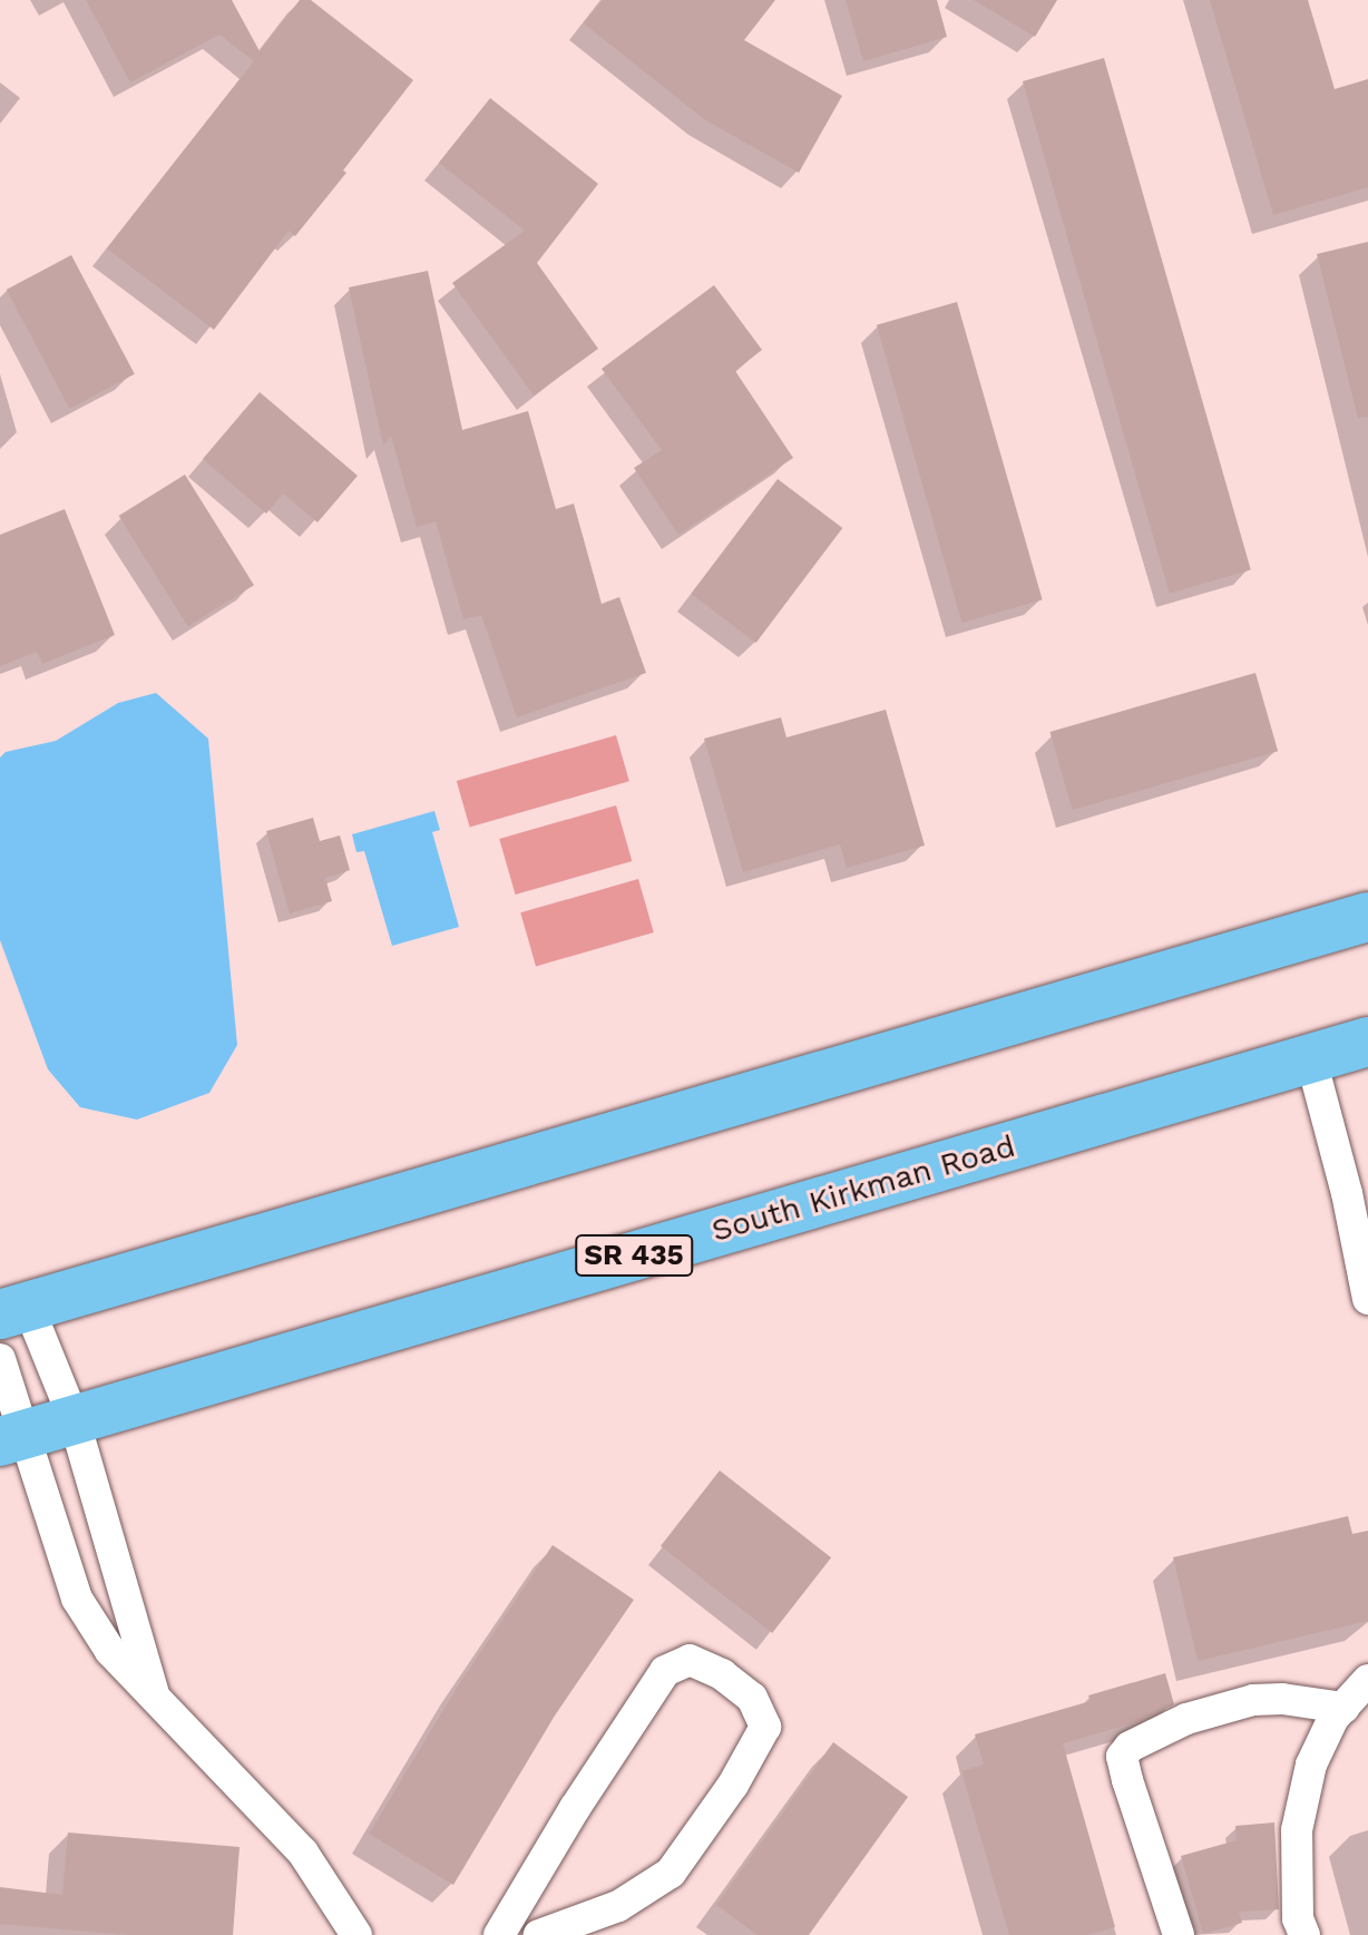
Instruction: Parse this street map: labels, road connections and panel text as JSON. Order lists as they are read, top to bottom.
{
  "streets": {
    "main road": ["South Kirkman Road", "SR 435"]
  }
}
